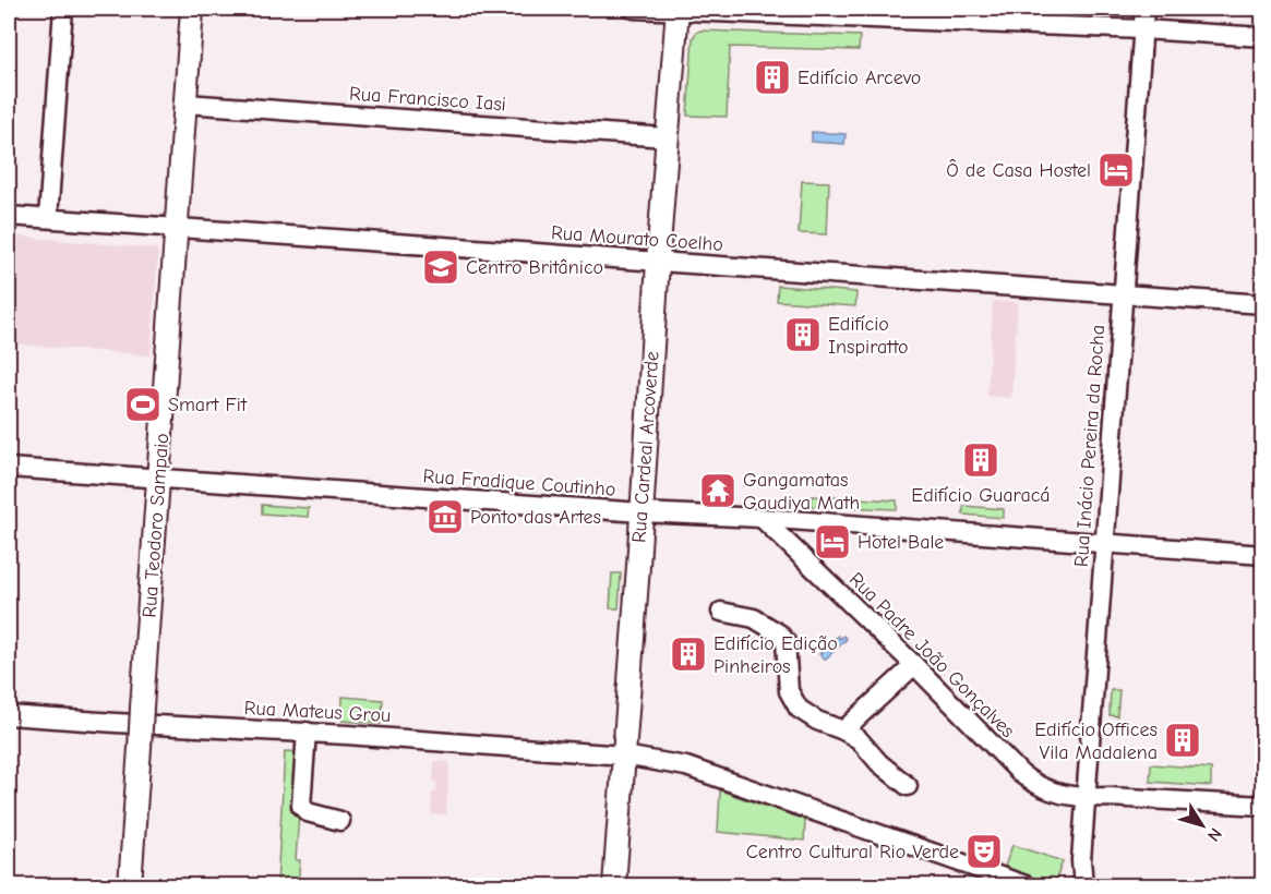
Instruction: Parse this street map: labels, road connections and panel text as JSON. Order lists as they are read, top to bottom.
{
  "streets": {
    "main road": ["Rua Cardeal Arcoverde", "Rua Teodoro Sampaio"],
    "street": [
      "Rua Francisco Iasi",
      "Rua Mourato Coelho",
      "Rua Inácio Pereira da Rocha",
      "Rua Fradique Coutinho",
      "Rua Padre João Gonçalves",
      "Rua Mateus Grou"
    ]
  },
  "crossings": [
    ["Rua Francisco Iasi", "Rua Cardeal Arcoverde"],
    ["Rua Francisco Iasi", "Rua Teodoro Sampaio"],
    ["Rua Mourato Coelho", "Rua Inácio Pereira da Rocha"],
    ["Rua Mourato Coelho", "Rua Cardeal Arcoverde"],
    ["Rua Mourato Coelho", "Rua Teodoro Sampaio"],
    ["Rua Inácio Pereira da Rocha", "Rua Fradique Coutinho"],
    ["Rua Inácio Pereira da Rocha", "Rua Padre João Gonçalves"],
    ["Rua Cardeal Arcoverde", "Rua Fradique Coutinho"],
    ["Rua Cardeal Arcoverde", "Rua Mateus Grou"],
    ["Rua Fradique Coutinho", "Rua Teodoro Sampaio"],
    ["Rua Fradique Coutinho", "Rua Padre João Gonçalves"]
  ],
  "places": {
    "building": [
      "Edifício Arcevo",
      "Edifício Inspiratto",
      "Edifício Guaracá",
      "Edifício Edição Pinheiros",
      "Edifício Offices Vila Madalena"
    ],
    "hotel": ["Ô de Casa Hostel", "Hotel Bale"],
    "school or university": ["Centro Britânico"],
    "sports": ["Smart Fit"],
    "temple": ["Gangamatas Gaudiya Math"],
    "museum": ["Ponto das Artes"],
    "theatre": ["Centro Cultural Rio Verde"]
  },
  "north": "bottom right"
}
